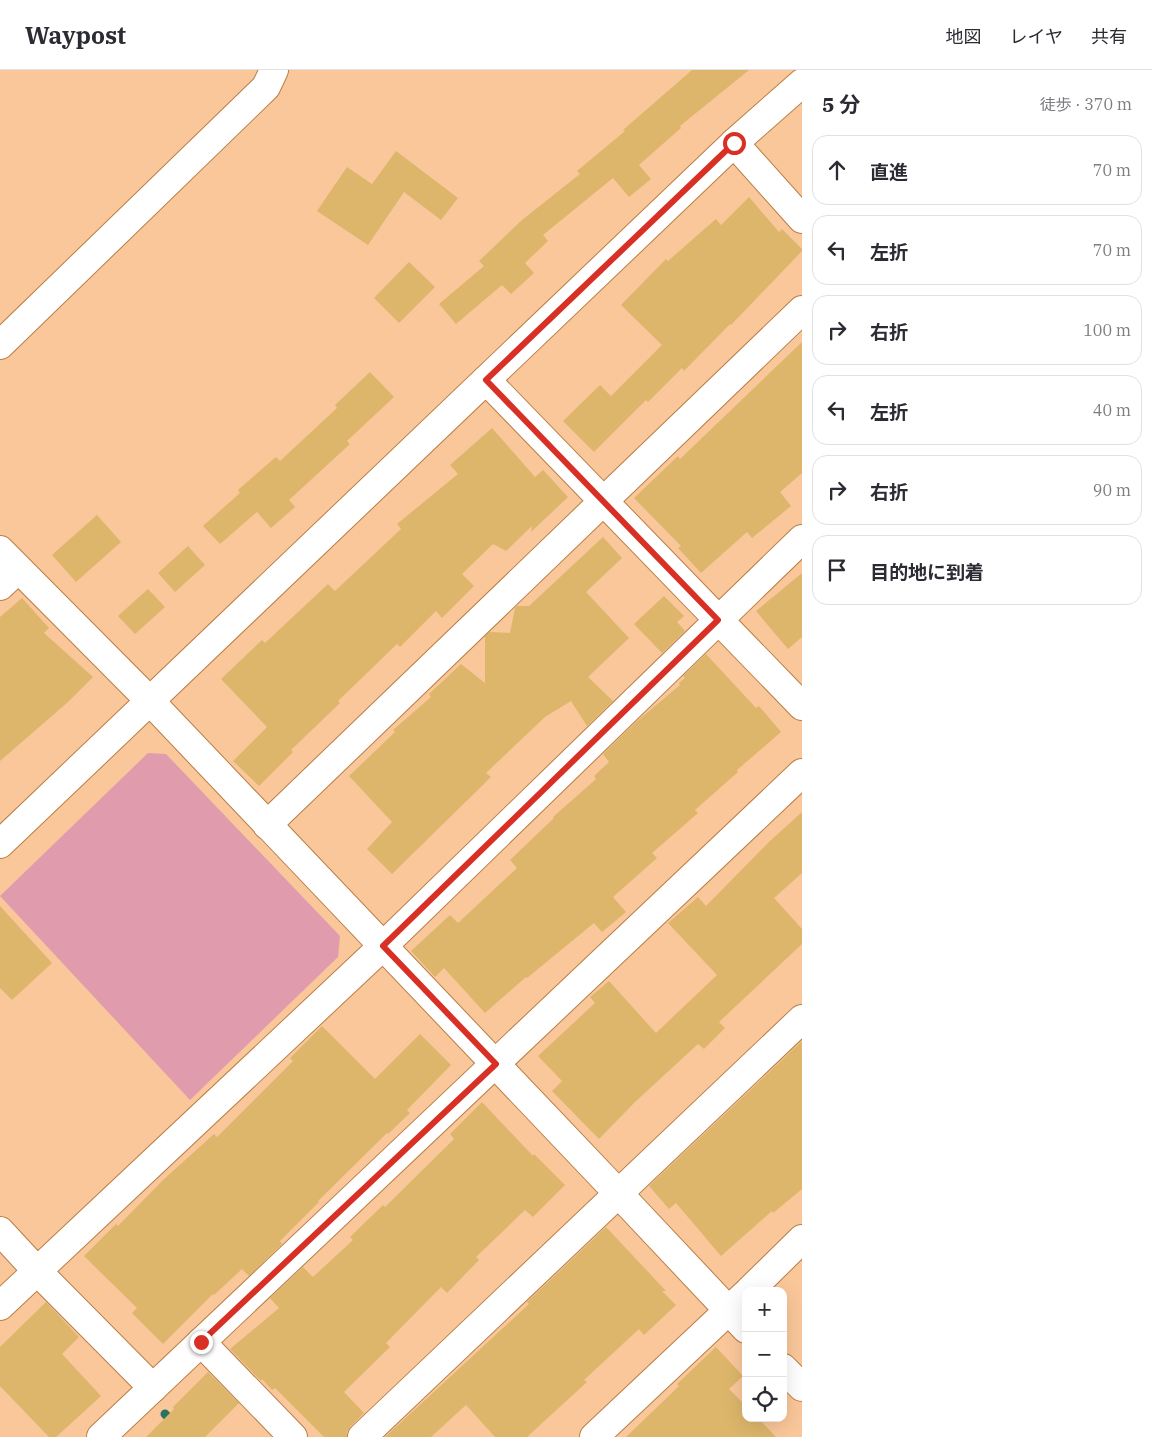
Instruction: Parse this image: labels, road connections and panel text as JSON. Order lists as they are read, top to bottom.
{
  "page": {
    "header": "Waypost",
    "nav": ["地図", "レイヤ", "共有"],
    "heading": ["5 分", "徒歩 · 370 m"],
    "list": [
      ["直進", "70 m"],
      ["左折", "70 m"],
      ["右折", "100 m"],
      ["左折", "40 m"],
      ["右折", "90 m"],
      "目的地に到着"
    ],
    "map_buttons": ["+", "−"]
  }
}
